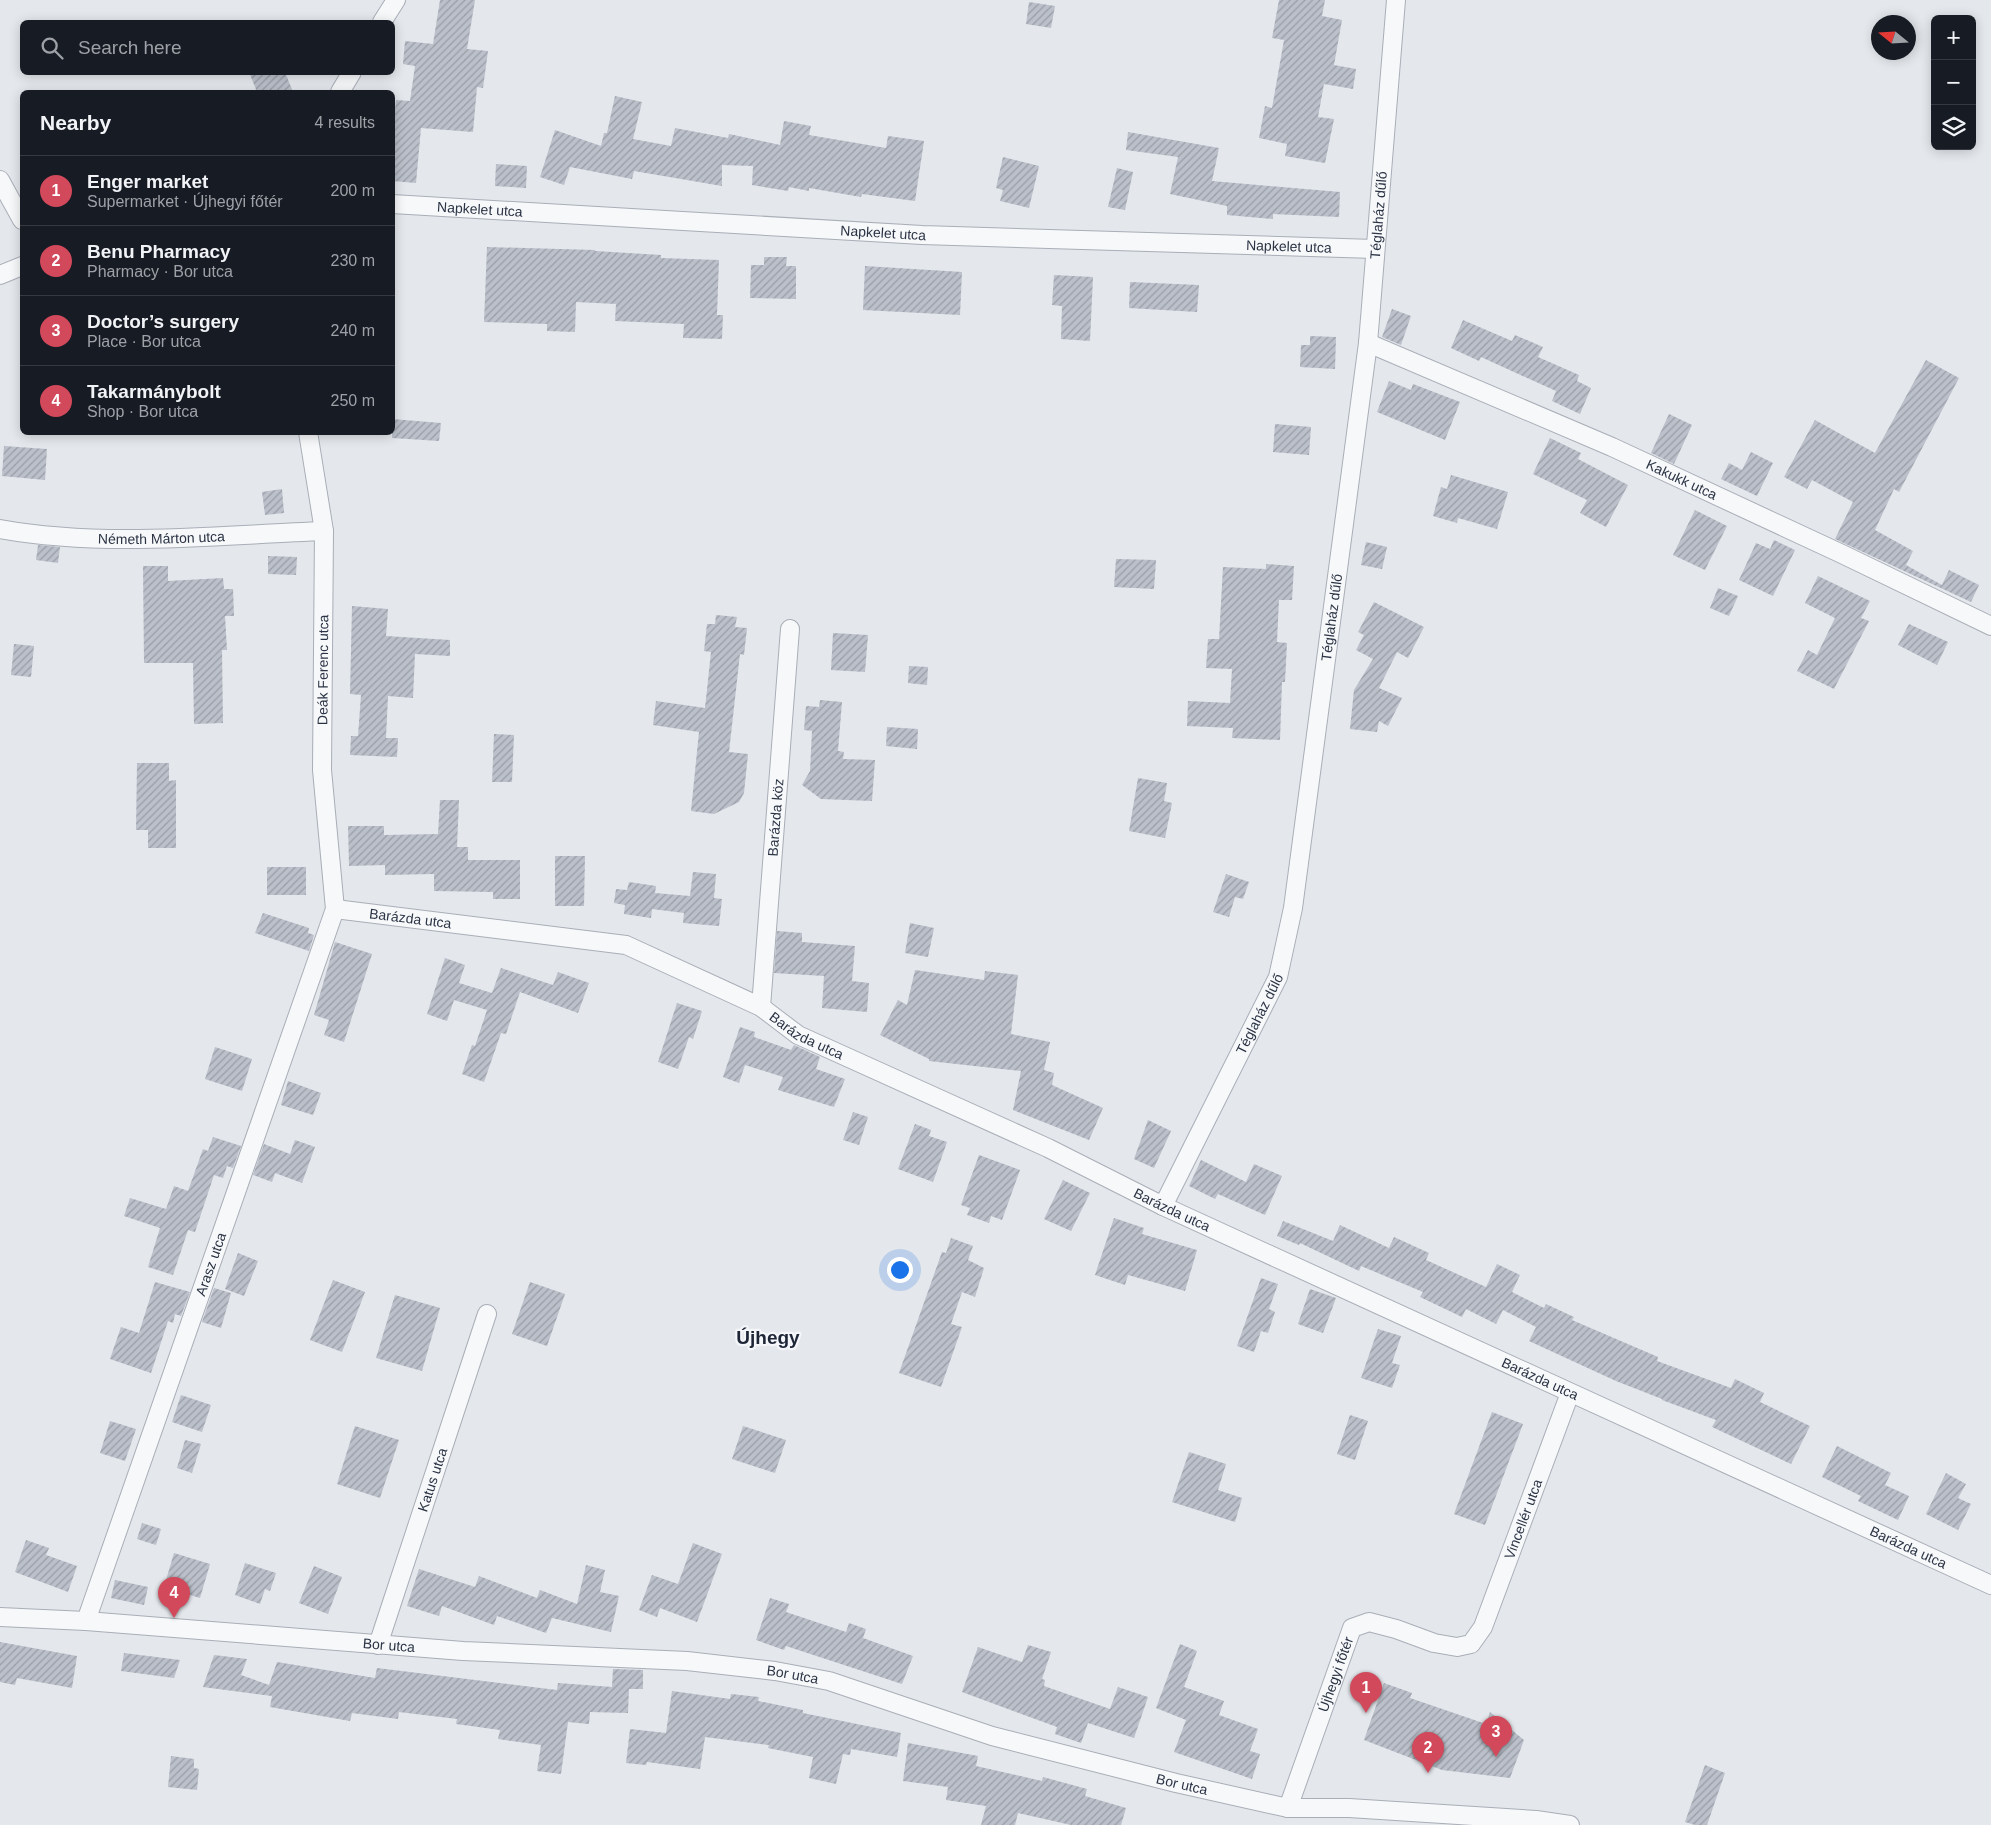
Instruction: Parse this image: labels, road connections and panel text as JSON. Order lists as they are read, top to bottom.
{
  "streets": {
    "street": [
      "Napkelet utca",
      "Téglaház dűlő",
      "Kakukk utca",
      "Németh Márton utca",
      "Deák Ferenc utca",
      "Barázda köz",
      "Barázda utca",
      "Arasz utca",
      "Katus utca",
      "Vincellér utca",
      "Bor utca",
      "Újhegyi főtér"
    ]
  },
  "crossings": [
    ["Napkelet utca", "Téglaház dűlő"],
    ["Téglaház dűlő", "Kakukk utca"],
    ["Téglaház dűlő", "Barázda utca"],
    ["Németh Márton utca", "Deák Ferenc utca"],
    ["Deák Ferenc utca", "Barázda utca"],
    ["Deák Ferenc utca", "Arasz utca"],
    ["Barázda köz", "Barázda utca"],
    ["Barázda utca", "Arasz utca"],
    ["Barázda utca", "Vincellér utca"],
    ["Arasz utca", "Bor utca"],
    ["Katus utca", "Bor utca"],
    ["Vincellér utca", "Újhegyi főtér"],
    ["Bor utca", "Újhegyi főtér"]
  ],
  "districts": ["Újhegy"],
  "north": "left",
  "page": {
    "map_buttons": ["+", "−"],
    "search": "Search here",
    "heading": ["Nearby", "4 results"],
    "list": [
      {
        "mark": "1",
        "name": "Enger market",
        "note": "Supermarket · Újhegyi főtér",
        "value": "200 m"
      },
      {
        "mark": "2",
        "name": "Benu Pharmacy",
        "note": "Pharmacy · Bor utca",
        "value": "230 m"
      },
      {
        "mark": "3",
        "name": "Doctor’s surgery",
        "note": "Place · Bor utca",
        "value": "240 m"
      },
      {
        "mark": "4",
        "name": "Takarmánybolt",
        "note": "Shop · Bor utca",
        "value": "250 m"
      }
    ],
    "pins": [
      "4",
      "1",
      "3",
      "2"
    ]
  }
}
